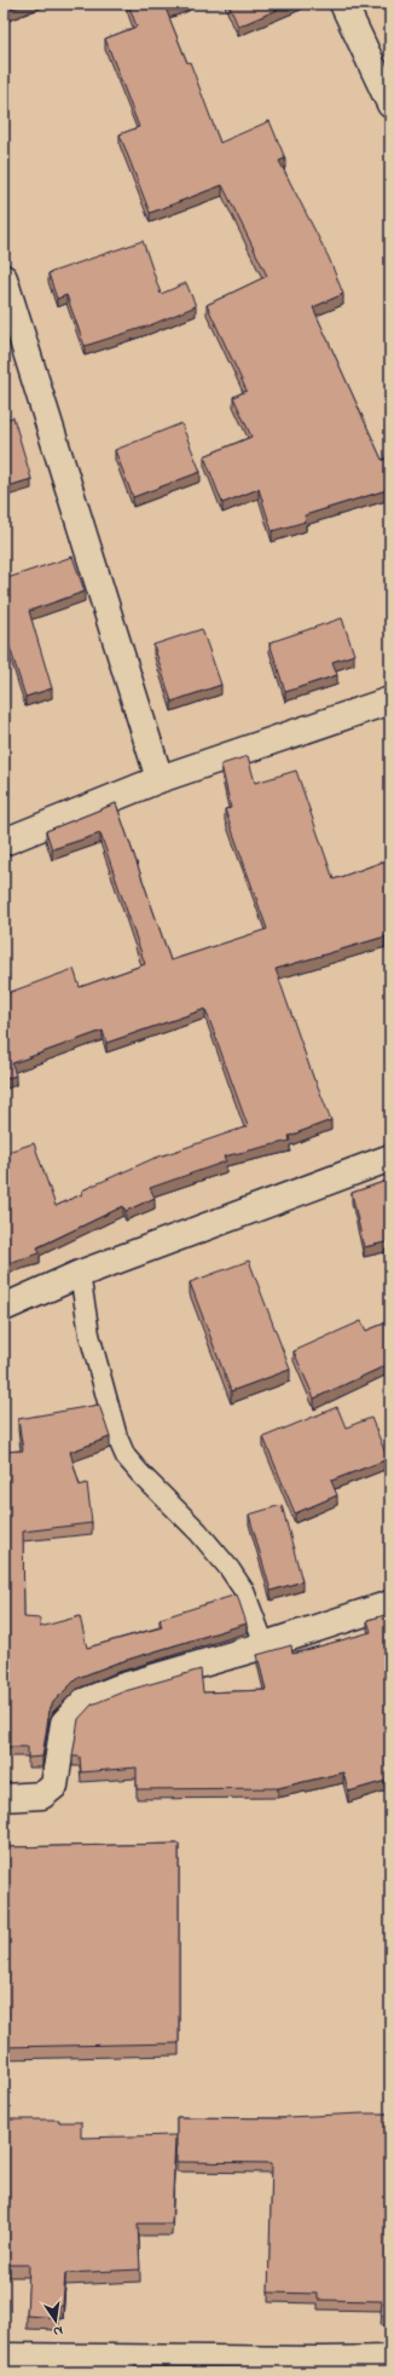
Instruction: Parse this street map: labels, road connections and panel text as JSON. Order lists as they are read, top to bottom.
{
  "north": "bottom"
}
